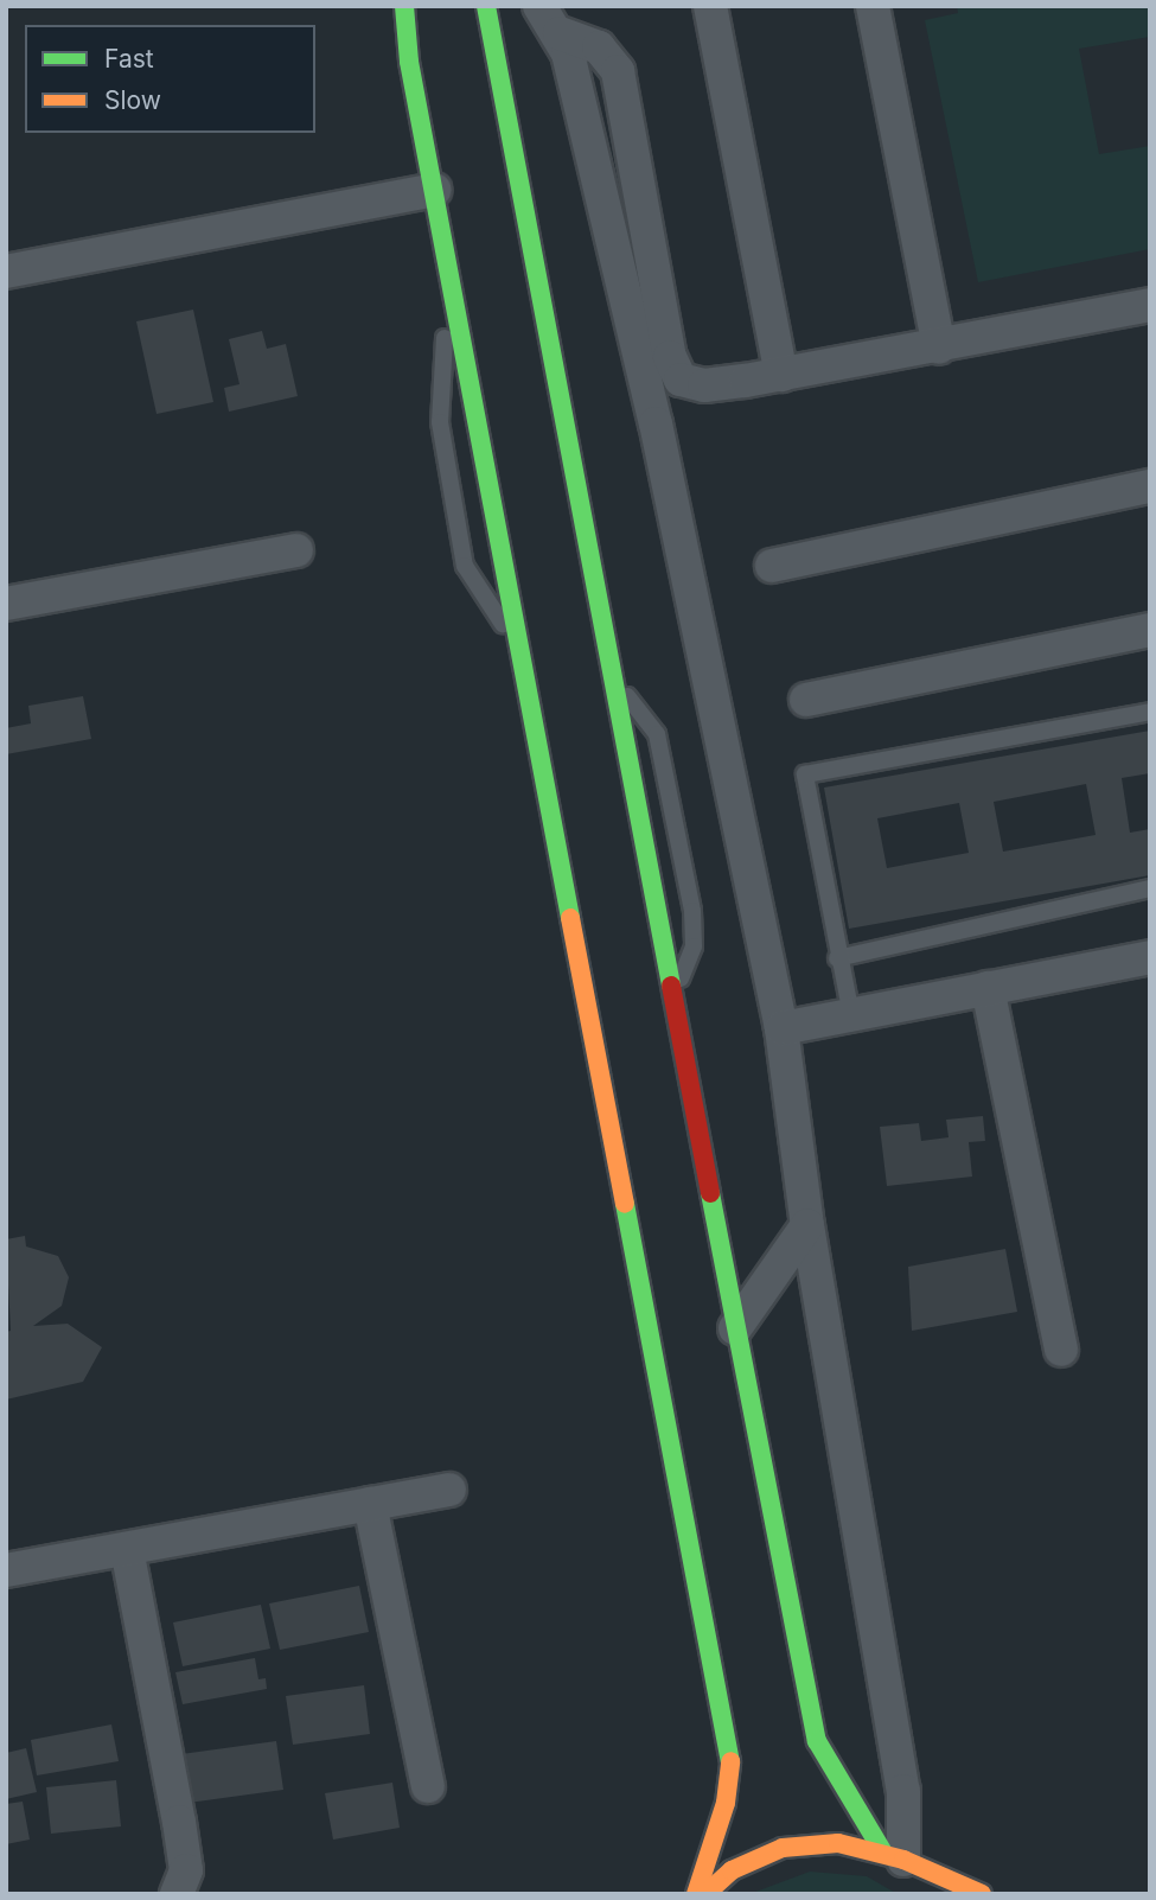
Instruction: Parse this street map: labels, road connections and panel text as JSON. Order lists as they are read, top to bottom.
{
  "legend": ["Fast", "Slow"]
}
